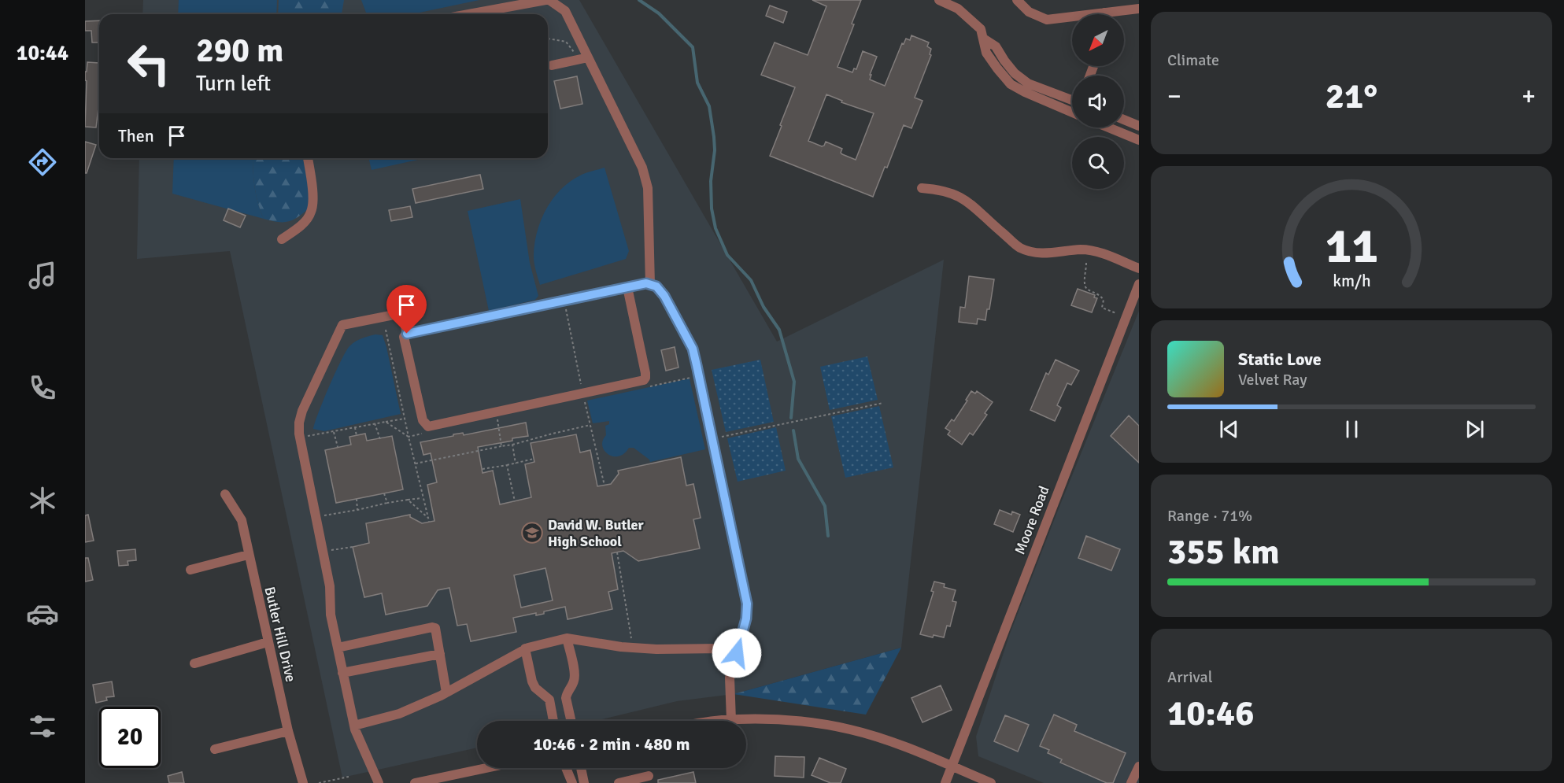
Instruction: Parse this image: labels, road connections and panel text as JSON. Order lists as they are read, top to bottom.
{
  "streets": {
    "street": ["Moore Road", "Butler Hill Drive"]
  },
  "places": {
    "school or university": ["David W. Butler High School"]
  },
  "north": "bottom left",
  "page": {
    "tabs": "10:44",
    "tile": [
      "Climate",
      ["Range · 71%", "355 km"],
      ["Arrival", "10:46"]
    ],
    "turn": ["290 m", "Turn left"],
    "heat": ["−", "21°", "+"],
    "then": "Then",
    "song": ["Static Love", "Velvet Ray"],
    "limit": "20",
    "trip": "10:46 · 2 min · 480 m",
    "gauge": ["11", "km/h"]
  }
}
